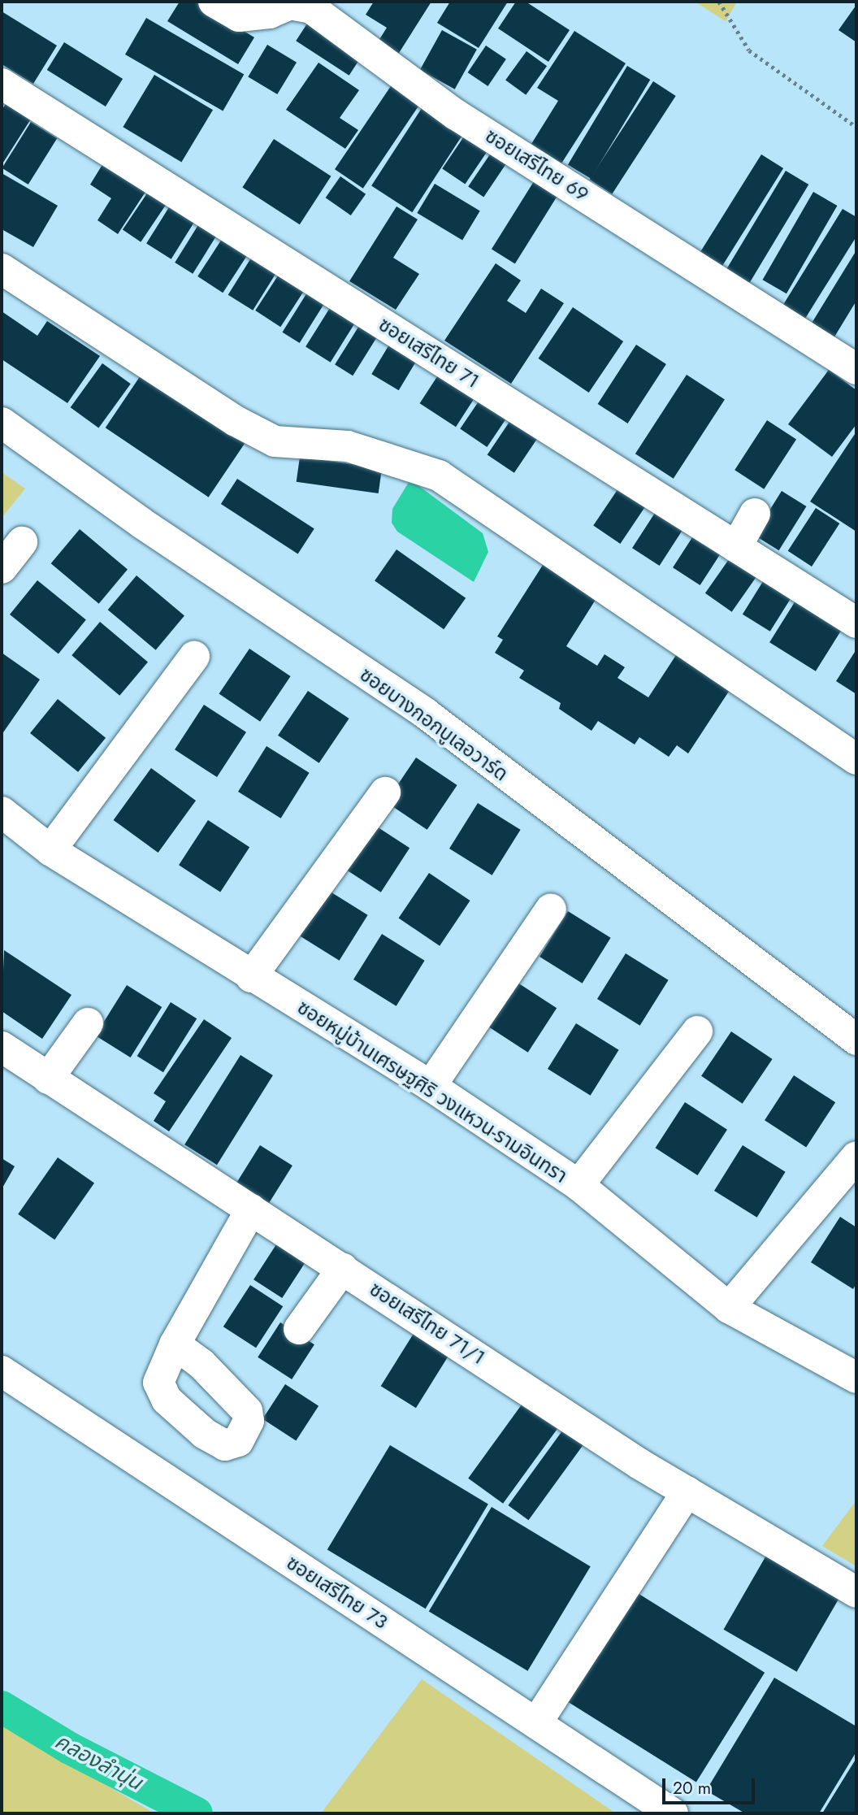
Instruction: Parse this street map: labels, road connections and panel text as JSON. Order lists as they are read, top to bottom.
{
  "streets": {
    "street": [
      "ซอยเสรีไทย 69",
      "ซอยเสรีไทย 71",
      "ซอยบางกอกบูเลอวาร์ด",
      "ซอยหมู่บ้านเศรษฐศิริ วงแหวน-รามอินทรา",
      "ซอยเสรีไทย 71/1",
      "ซอยเสรีไทย 73"
    ]
  },
  "water": ["คลองลำนุ่น"],
  "scale_bar": "20 m"
}
